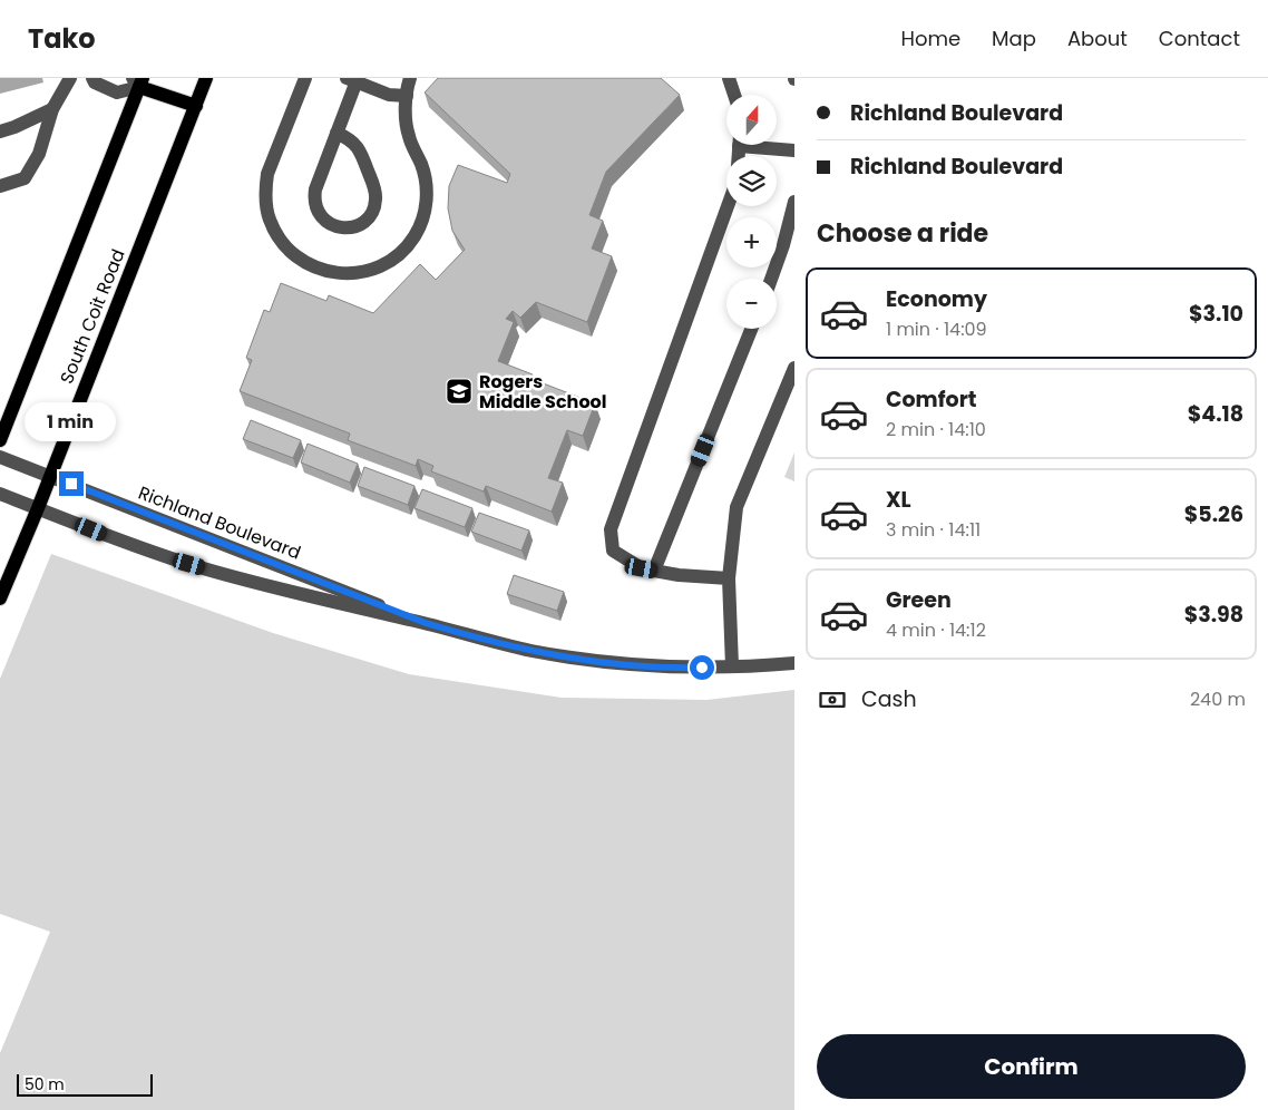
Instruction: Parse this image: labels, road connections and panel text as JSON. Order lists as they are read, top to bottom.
{
  "streets": {
    "main road": ["South Coit Road"],
    "street": ["Richland Boulevard"]
  },
  "crossings": [
    ["South Coit Road", "Richland Boulevard"]
  ],
  "places": {
    "school or university": ["Rogers Middle School"]
  },
  "scale_bar": "50 m",
  "north": "top",
  "page": {
    "header": "Tako",
    "nav": [
      "Home",
      "Map",
      "About",
      "Contact"
    ],
    "banner": ["Richland Boulevard", "Richland Boulevard"],
    "map_buttons": ["+", "−"],
    "heading": "Choose a ride",
    "list": [
      {
        "name": "Economy",
        "note": "1 min · 14:09",
        "value": "$3.10"
      },
      {
        "name": "Comfort",
        "note": "2 min · 14:10",
        "value": "$4.18"
      },
      {
        "name": "XL",
        "note": "3 min · 14:11",
        "value": "$5.26"
      },
      {
        "name": "Green",
        "note": "4 min · 14:12",
        "value": "$3.98"
      }
    ],
    "bubble": "1 min",
    "pay": ["Cash", "240 m"],
    "buttons": "Confirm",
    "scale": "50 m"
  }
}
